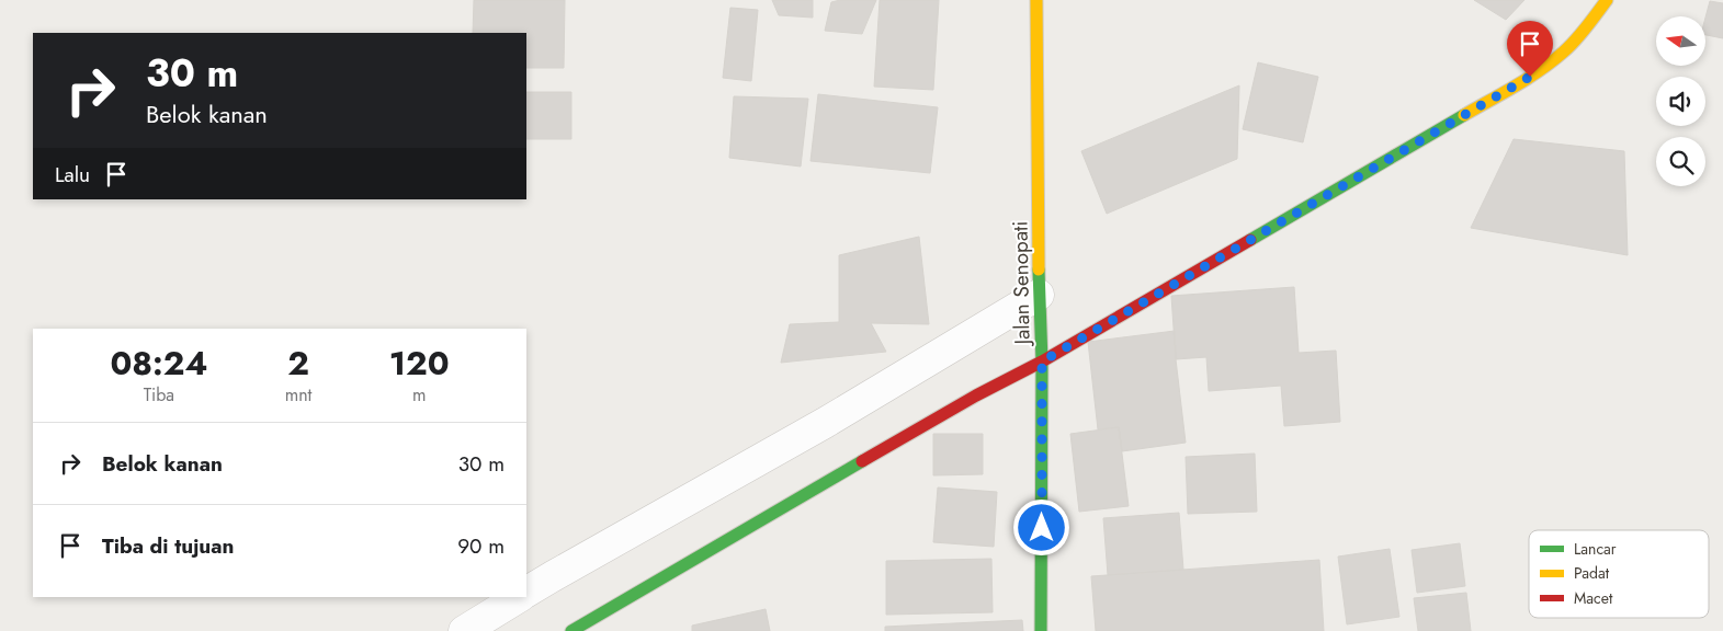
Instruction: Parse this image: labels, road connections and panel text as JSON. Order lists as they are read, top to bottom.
{
  "streets": {
    "street": ["Jalan Senopati"]
  },
  "legend": ["Lancar", "Padat", "Macet"],
  "north": "left",
  "page": {
    "turn": ["30 m", "Belok kanan"],
    "then": "Lalu",
    "eta": [
      "08:24",
      "Tiba",
      "2",
      "mnt",
      "120",
      "m"
    ],
    "list": [
      {
        "name": "Belok kanan",
        "value": "30 m"
      },
      {
        "name": "Tiba di tujuan",
        "value": "90 m"
      }
    ]
  }
}
